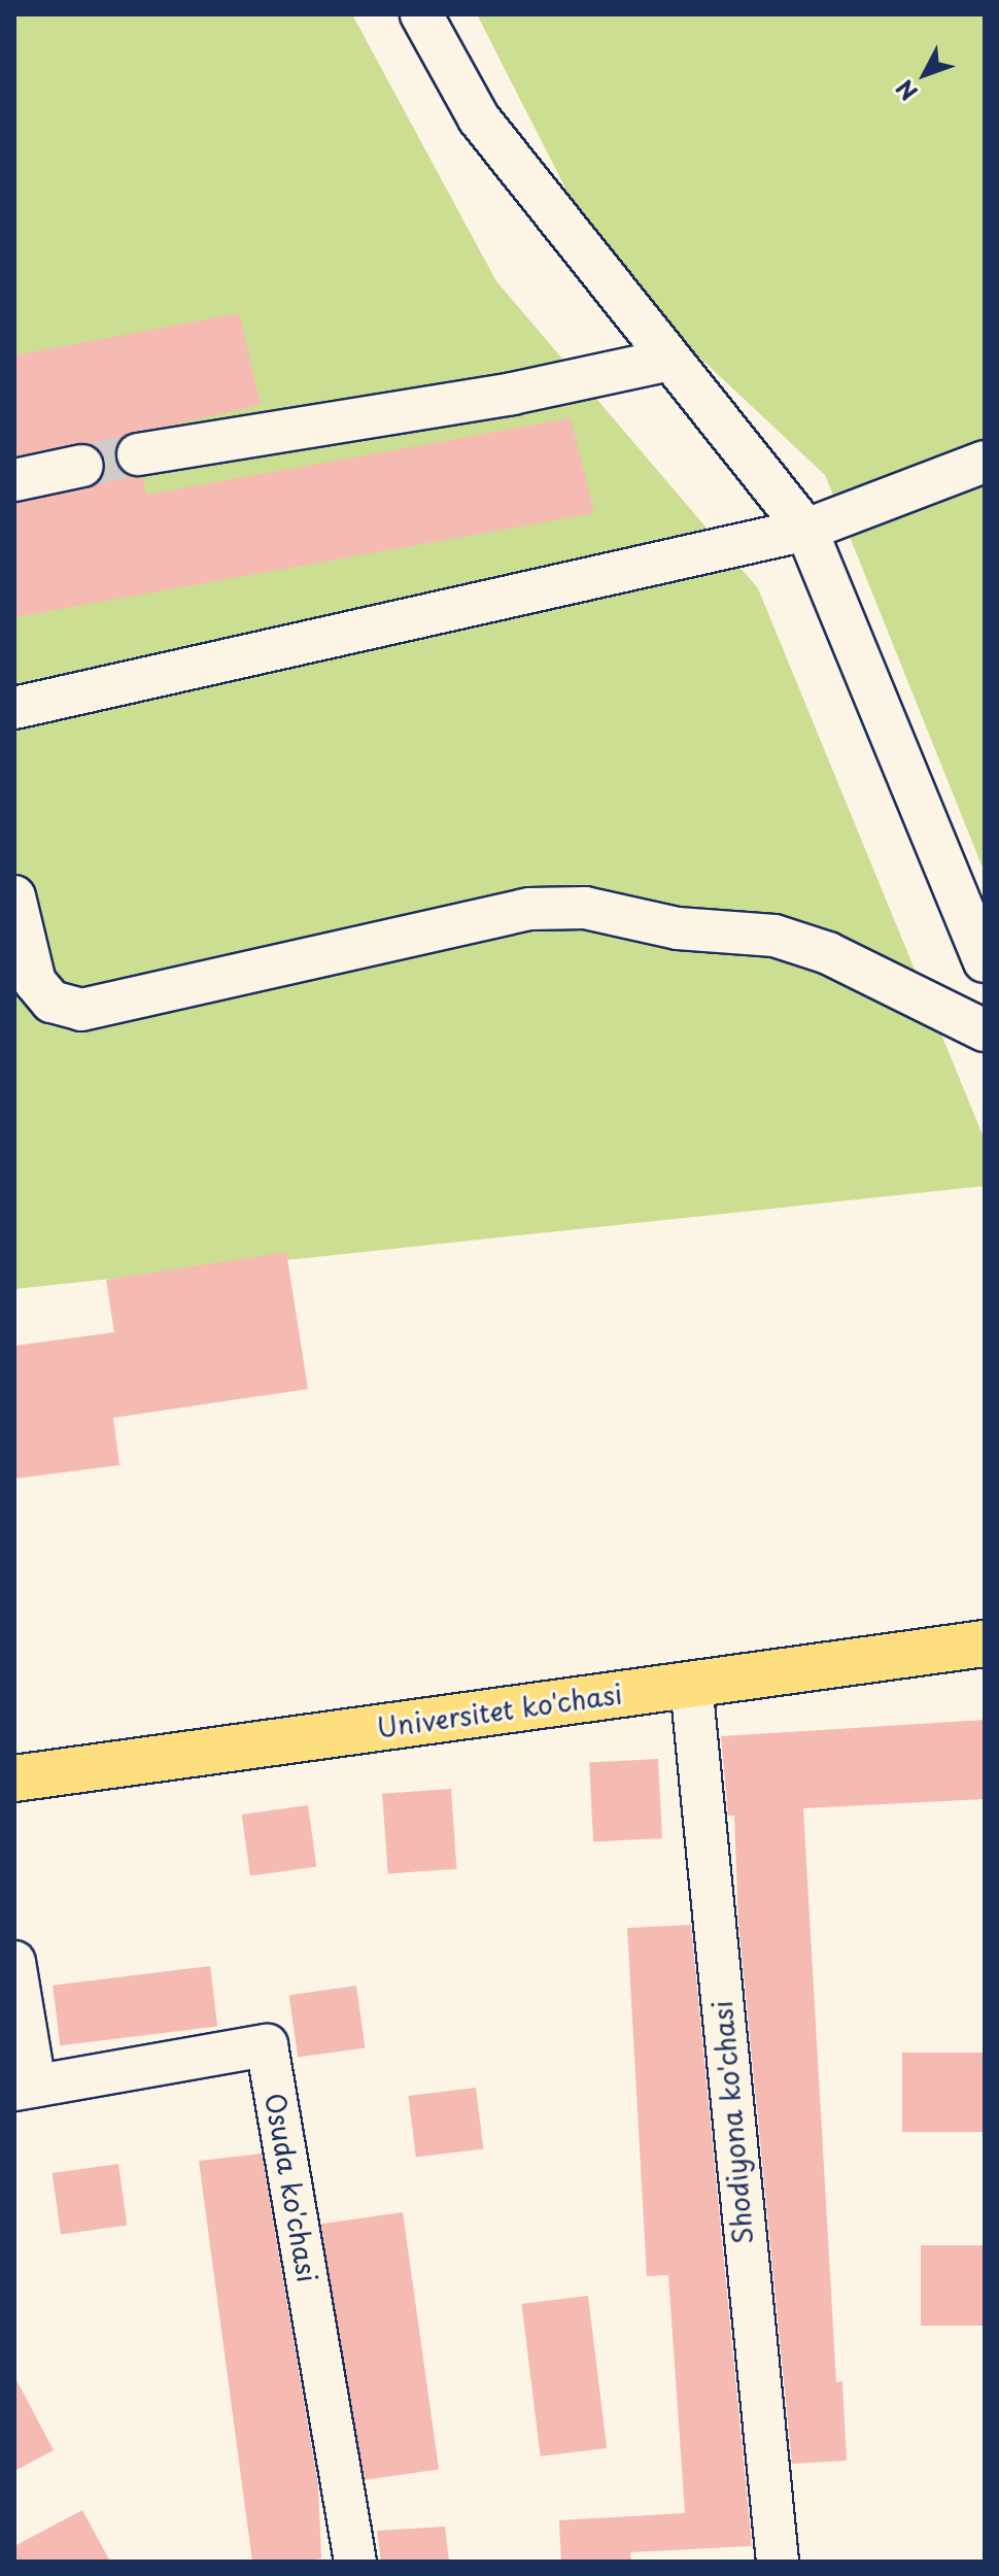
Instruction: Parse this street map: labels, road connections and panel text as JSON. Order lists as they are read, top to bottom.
{
  "streets": {
    "main road": ["Universitet ko'chasi"],
    "street": ["Shodiyona ko'chasi", "Osuda ko'chasi"]
  },
  "crossings": [
    ["Universitet ko'chasi", "Shodiyona ko'chasi"]
  ],
  "north": "bottom left"
}
